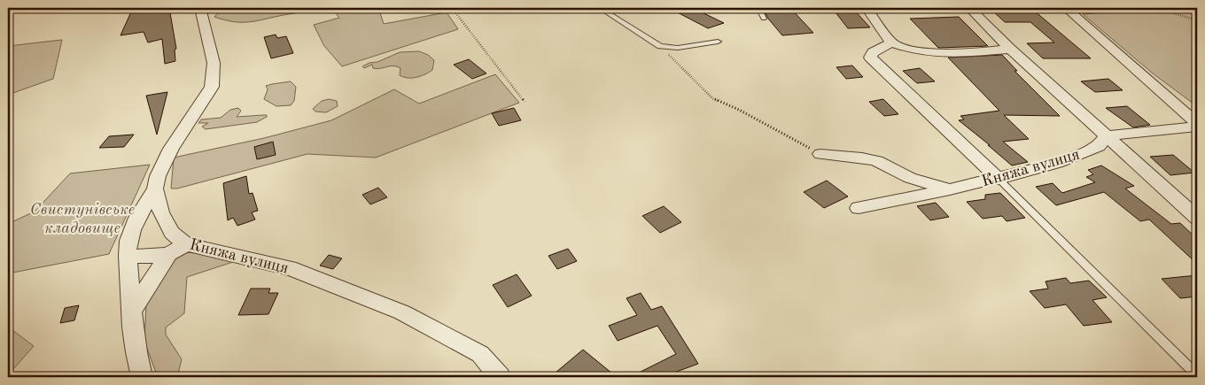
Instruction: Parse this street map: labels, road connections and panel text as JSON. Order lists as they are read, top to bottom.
{
  "streets": {
    "street": ["Княжа вулиця"]
  },
  "parks": ["Свистунівське кладовище"]
}
